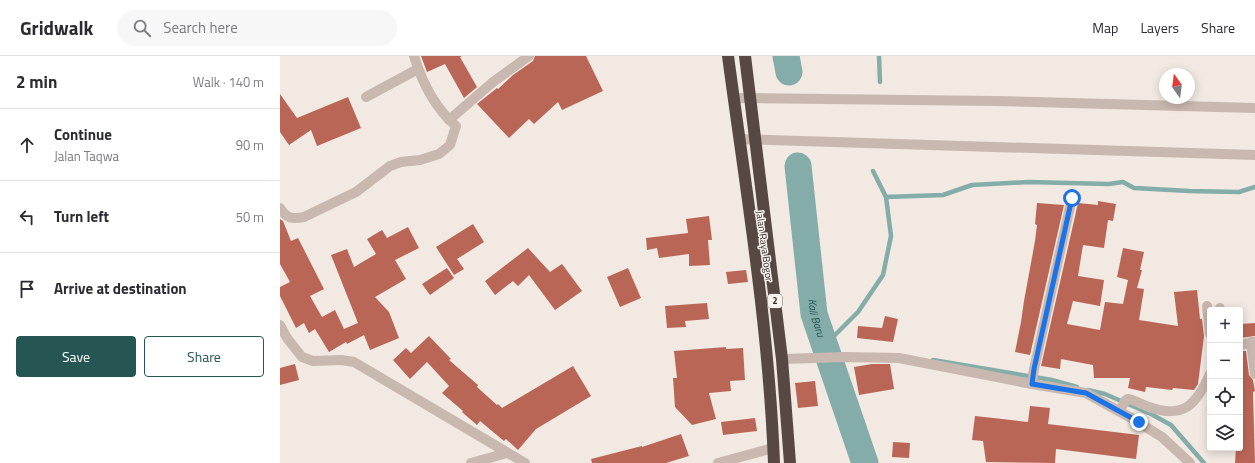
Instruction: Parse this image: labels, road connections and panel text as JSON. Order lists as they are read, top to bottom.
{
  "streets": {
    "highway": ["Jalan Raya Bogor", "2"]
  },
  "water": ["Kali Baru"],
  "north": "top",
  "page": {
    "header": "Gridwalk",
    "search": "Search here",
    "nav": ["Map", "Layers", "Share"],
    "heading": ["2 min", "Walk · 140 m"],
    "list": [
      ["Continue", "Jalan Taqwa", "90 m"],
      ["Turn left", "50 m"],
      "Arrive at destination"
    ],
    "map_buttons": ["+", "−"],
    "buttons": ["Save", "Share"]
  }
}
